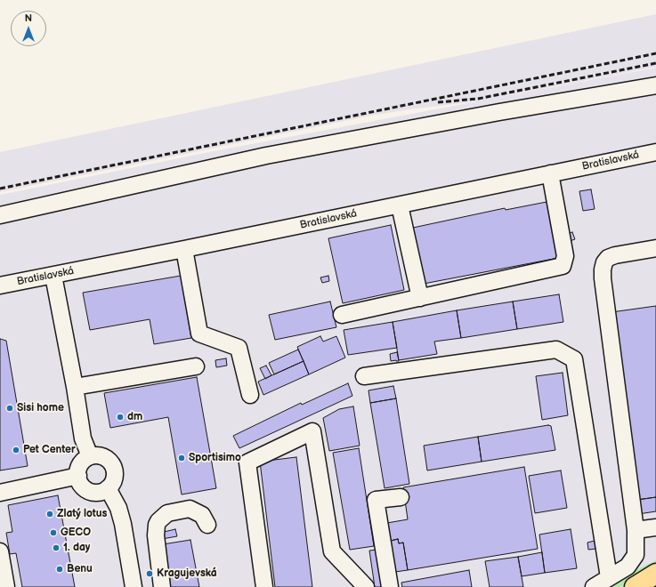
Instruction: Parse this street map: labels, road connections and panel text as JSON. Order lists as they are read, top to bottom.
{
  "streets": {
    "street": ["Bratislavská"]
  },
  "places": [
    "Sisi home",
    "dm",
    "Pet Center",
    "Sportisimo",
    "Zlatý lotus",
    "GECO",
    "1. day",
    "Benu",
    "Kragujevská"
  ],
  "north": "top"
}
